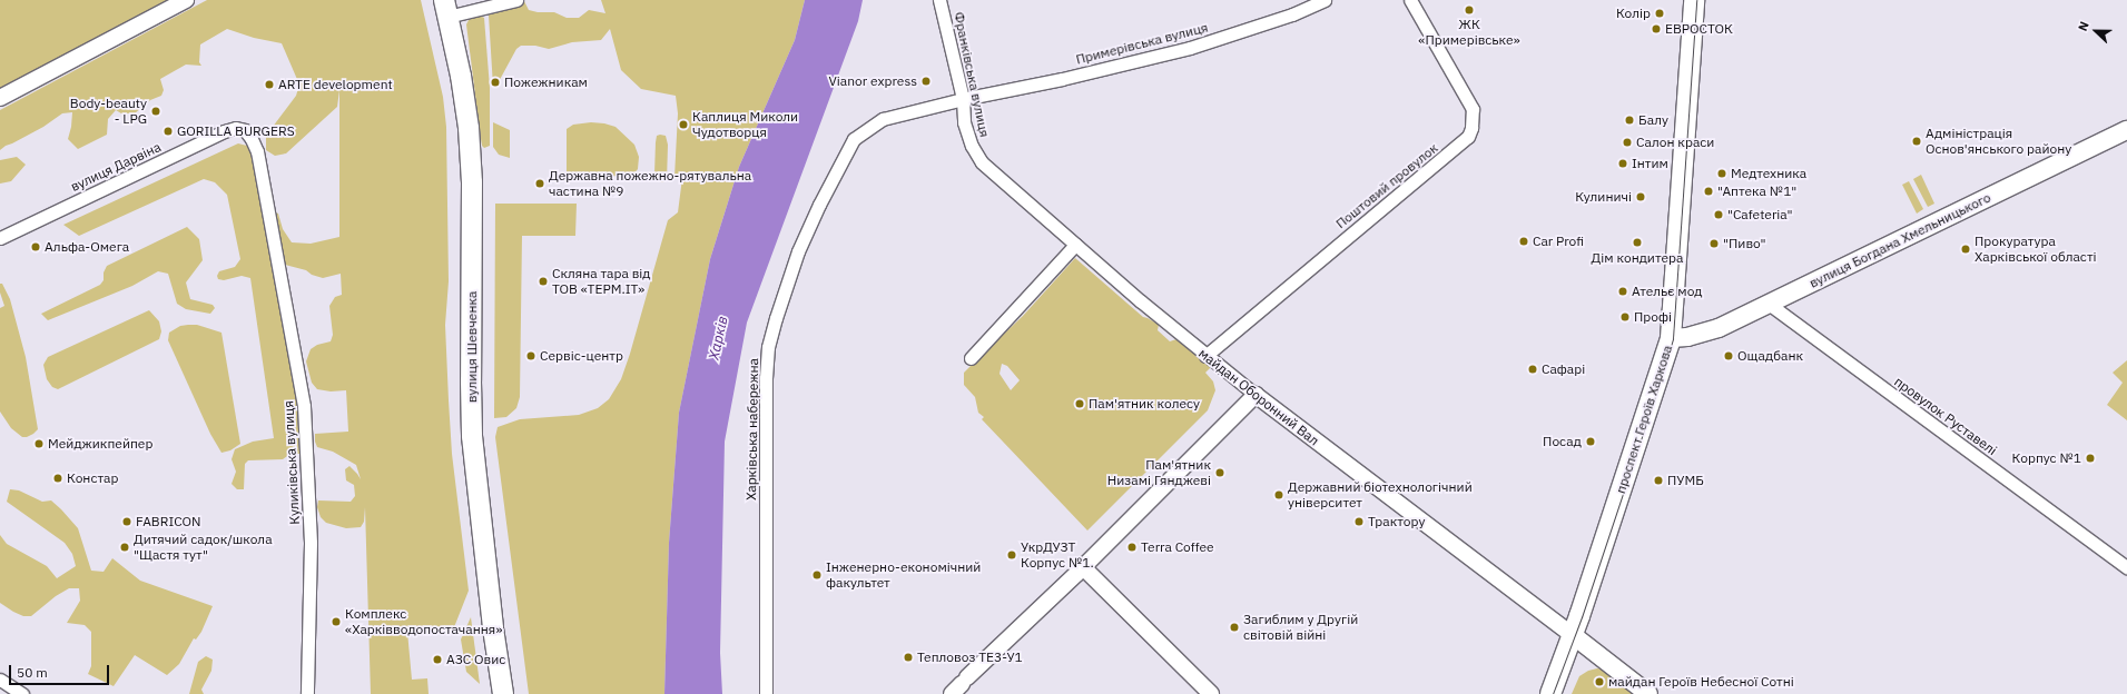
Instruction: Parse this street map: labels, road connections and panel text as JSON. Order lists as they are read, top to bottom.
{
  "streets": {
    "main road": ["вулиця Богдана Хмельницького", "вулиця Шевченка", "проспект Героїв Харкова"],
    "street": [
      "Примерівська вулиця",
      "Франківська вулиця",
      "вулиця Дарвіна",
      "Поштовий провулок",
      "майдан Оборонний Вал",
      "провулок Руставелі",
      "Харківська набережна",
      "Куликівська вулиця"
    ]
  },
  "crossings": [
    ["Примерівська вулиця", "Франківська вулиця"],
    ["Примерівська вулиця", "Харківська набережна"],
    ["Франківська вулиця", "майдан Оборонний Вал"],
    ["Франківська вулиця", "Харківська набережна"],
    ["вулиця Дарвіна", "Куликівська вулиця"],
    ["Поштовий провулок", "майдан Оборонний Вал"],
    ["вулиця Богдана Хмельницького", "провулок Руставелі"],
    ["вулиця Богдана Хмельницького", "проспект Героїв Харкова"],
    ["майдан Оборонний Вал", "проспект Героїв Харкова"]
  ],
  "water": ["Харків"],
  "places": [
    "ЖК «Примерівське»",
    "Колір",
    "ЕВРОСТОК",
    "Vianor express",
    "Пожежникам",
    "ARTE development",
    "Body-beauty - LPG",
    "Балу",
    "Каплиця Миколи Чудотворця",
    "GORILLA BURGERS",
    "Адміністрація Основ'янського району",
    "Салон краси",
    "Інтим",
    "Медтехника",
    "Державна пожежно-рятувальна частина №9",
    "\"Аптека №1\"",
    "Кулиничі",
    "\"Cafeteria\"",
    "Car Profi",
    "Дім кондитера",
    "\"Пиво\"",
    "Альфа-Омега",
    "Прокуратура Харківської області",
    "Скляна тара від ТОВ «ТЕРМ.ІТ»",
    "Ательє мод",
    "Профі",
    "Сервіс-центр",
    "Ощадбанк",
    "Сафарі",
    "Пам'ятник колесу",
    "Посад",
    "Мейджикпейпер",
    "Корпус №1",
    "Пам'ятник Низамі Гянджеві",
    "Констар",
    "ПУМБ",
    "Державний біотехнологічний університет",
    "FABRICON",
    "Трактору",
    "Дитячий садок/школа \"Щастя тут\"",
    "Terra Coffee",
    "УкрДУЗТ Корпус №1.",
    "Інженерно-економічний факультет",
    "Комплекс «Харківводопостачання»",
    "Загиблим у Другій світовій війні",
    "Тепловоз ТЕ3-У1",
    "АЗС Овис",
    "майдан Героїв Небесної Сотні"
  ],
  "scale_bar": "50 m",
  "north": "left"
}
